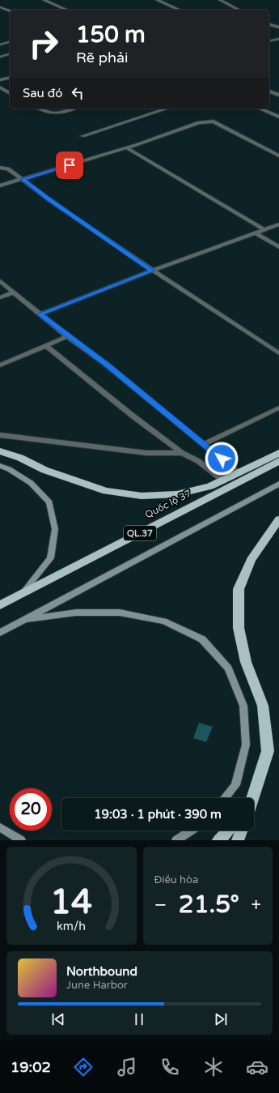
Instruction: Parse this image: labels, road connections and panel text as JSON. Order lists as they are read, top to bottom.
{
  "streets": {
    "highway": ["Quốc lộ 37", "QL.37"]
  },
  "page": {
    "turn": ["150 m", "Rẽ phải"],
    "then": "Sau đó",
    "limit": "20",
    "trip": "19:03 · 1 phút · 390 m",
    "tile": "Điều hòa",
    "heat": ["−", "21.5°", "+"],
    "song": ["Northbound", "June Harbor"],
    "tabs": "19:02",
    "gauge": ["14", "km/h"]
  }
}
